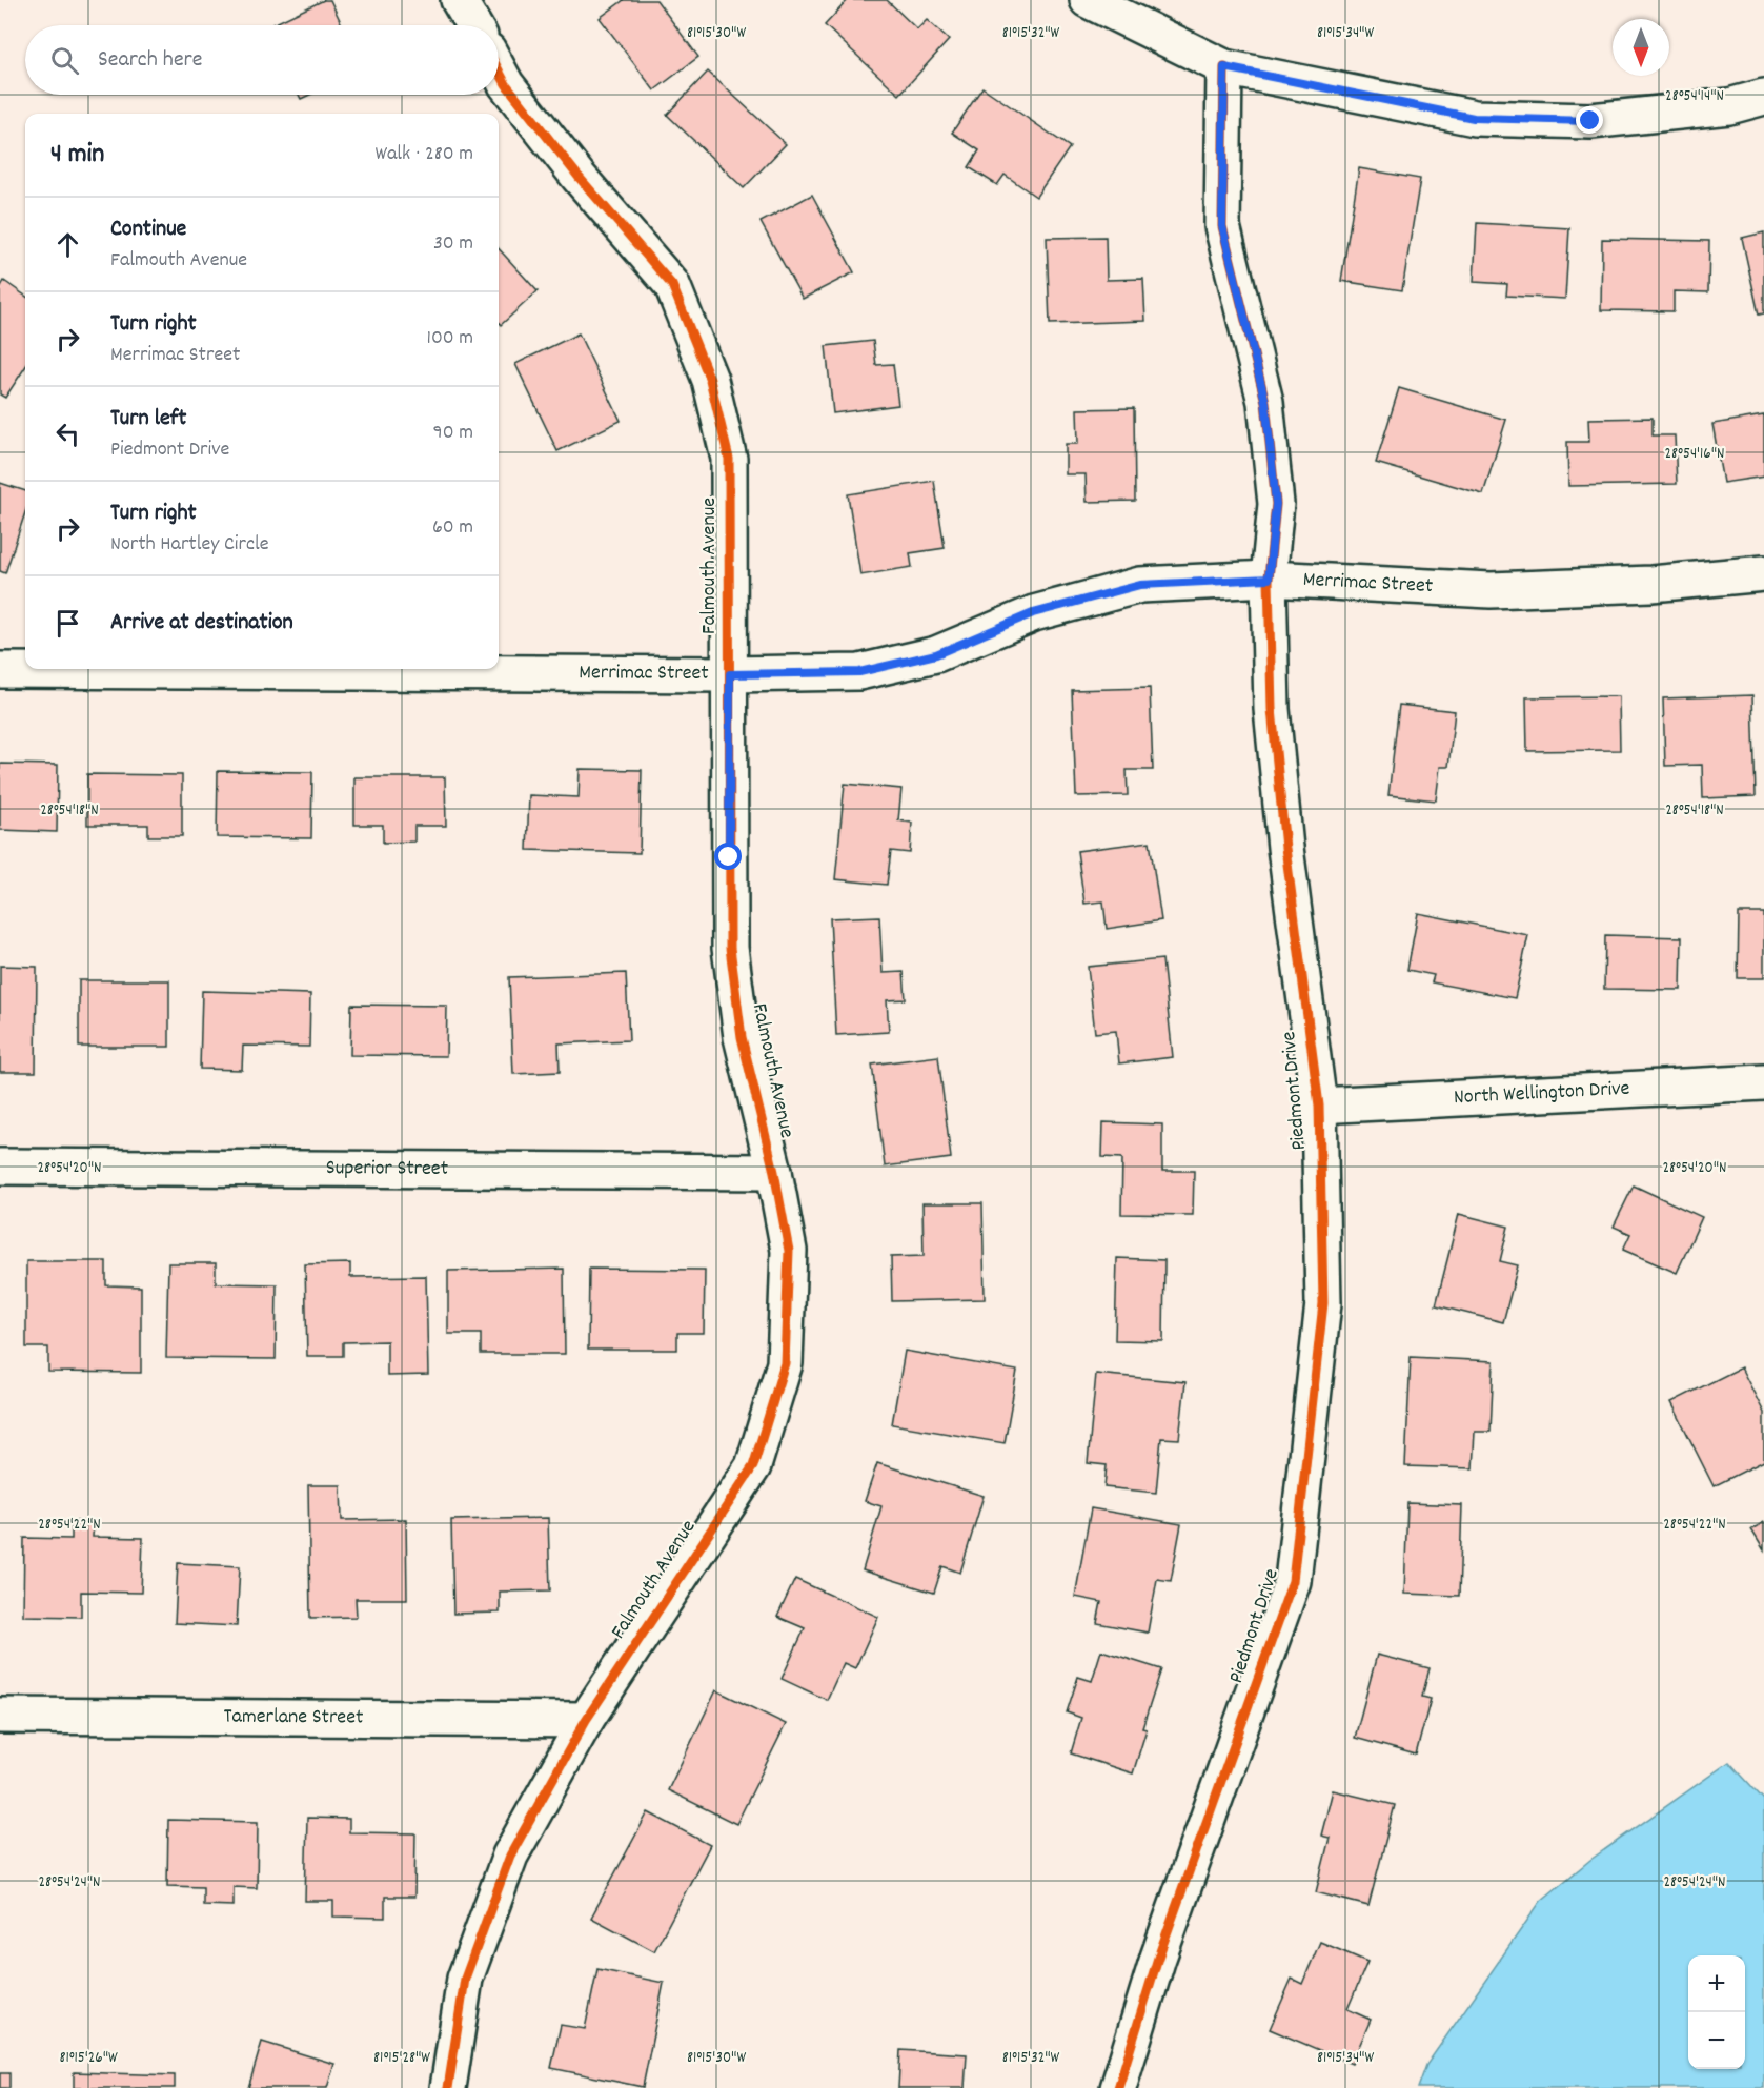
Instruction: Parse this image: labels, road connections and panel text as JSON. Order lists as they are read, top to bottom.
{
  "streets": {
    "street": [
      "Falmouth Avenue",
      "Merrimac Street",
      "Piedmont Drive",
      "North Wellington Drive",
      "Superior Street",
      "Tamerlane Street"
    ]
  },
  "crossings": [
    ["Falmouth Avenue", "Merrimac Street"],
    ["Falmouth Avenue", "Superior Street"],
    ["Falmouth Avenue", "Tamerlane Street"],
    ["Merrimac Street", "Piedmont Drive"],
    ["Piedmont Drive", "North Wellington Drive"]
  ],
  "north": "bottom",
  "page": {
    "search": "Search here",
    "heading": ["4 min", "Walk · 280 m"],
    "list": [
      ["Continue", "Falmouth Avenue", "30 m"],
      ["Turn right", "Merrimac Street", "100 m"],
      ["Turn left", "Piedmont Drive", "90 m"],
      ["Turn right", "North Hartley Circle", "60 m"],
      "Arrive at destination"
    ],
    "map_buttons": ["+", "−"]
  },
  "coordinates": [
    "81°15'30\"W",
    "81°15'32\"W",
    "81°15'34\"W",
    "28°54'14\"N",
    "28°54'16\"N",
    "28°54'18\"N",
    "28°54'20\"N",
    "28°54'22\"N",
    "28°54'24\"N",
    "81°15'26\"W",
    "81°15'28\"W"
  ]
}
